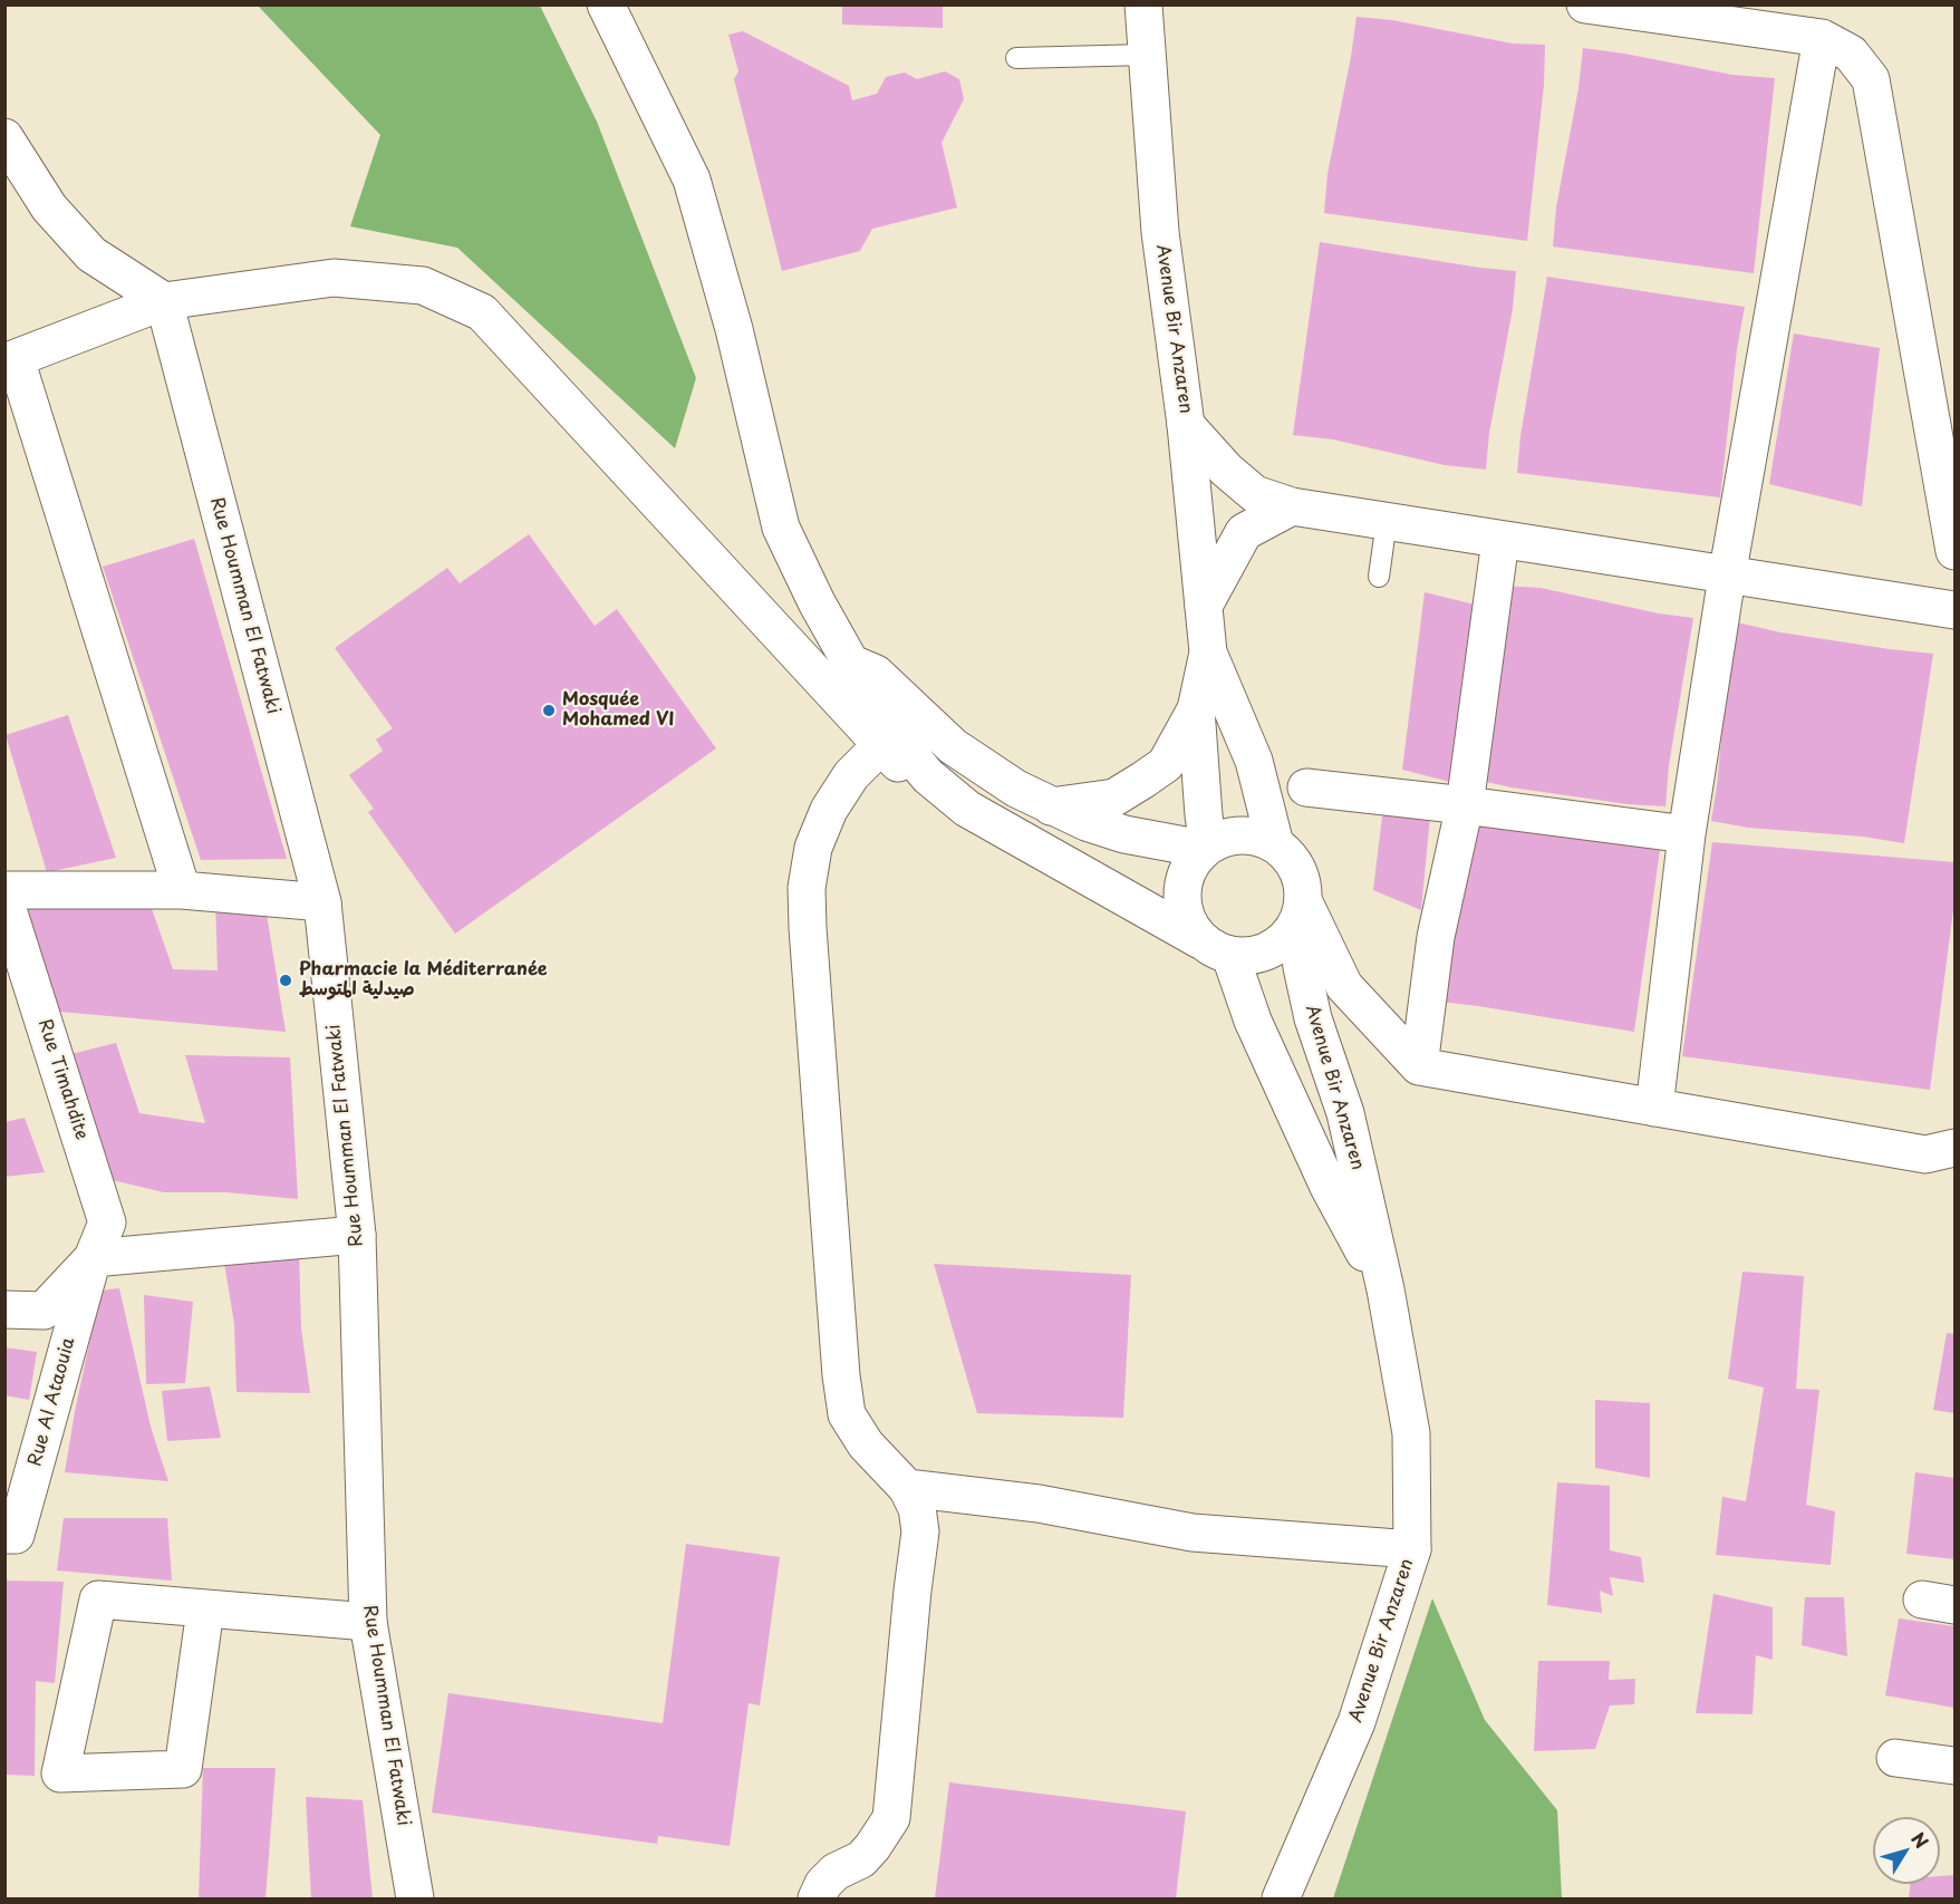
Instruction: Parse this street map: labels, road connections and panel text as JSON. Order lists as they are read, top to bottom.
{
  "streets": {
    "street": [
      "Avenue Bir Anzaren",
      "Rue Houmman El Fatwaki",
      "Rue Timahdite",
      "Rue Al Ataouia"
    ]
  },
  "crossings": [
    ["Rue Timahdite", "Rue Al Ataouia"]
  ],
  "places": ["Mosquée Mohamed VI", "Pharmacie la Méditerranée صيدلية المتوسط"],
  "north": "top right"
}
